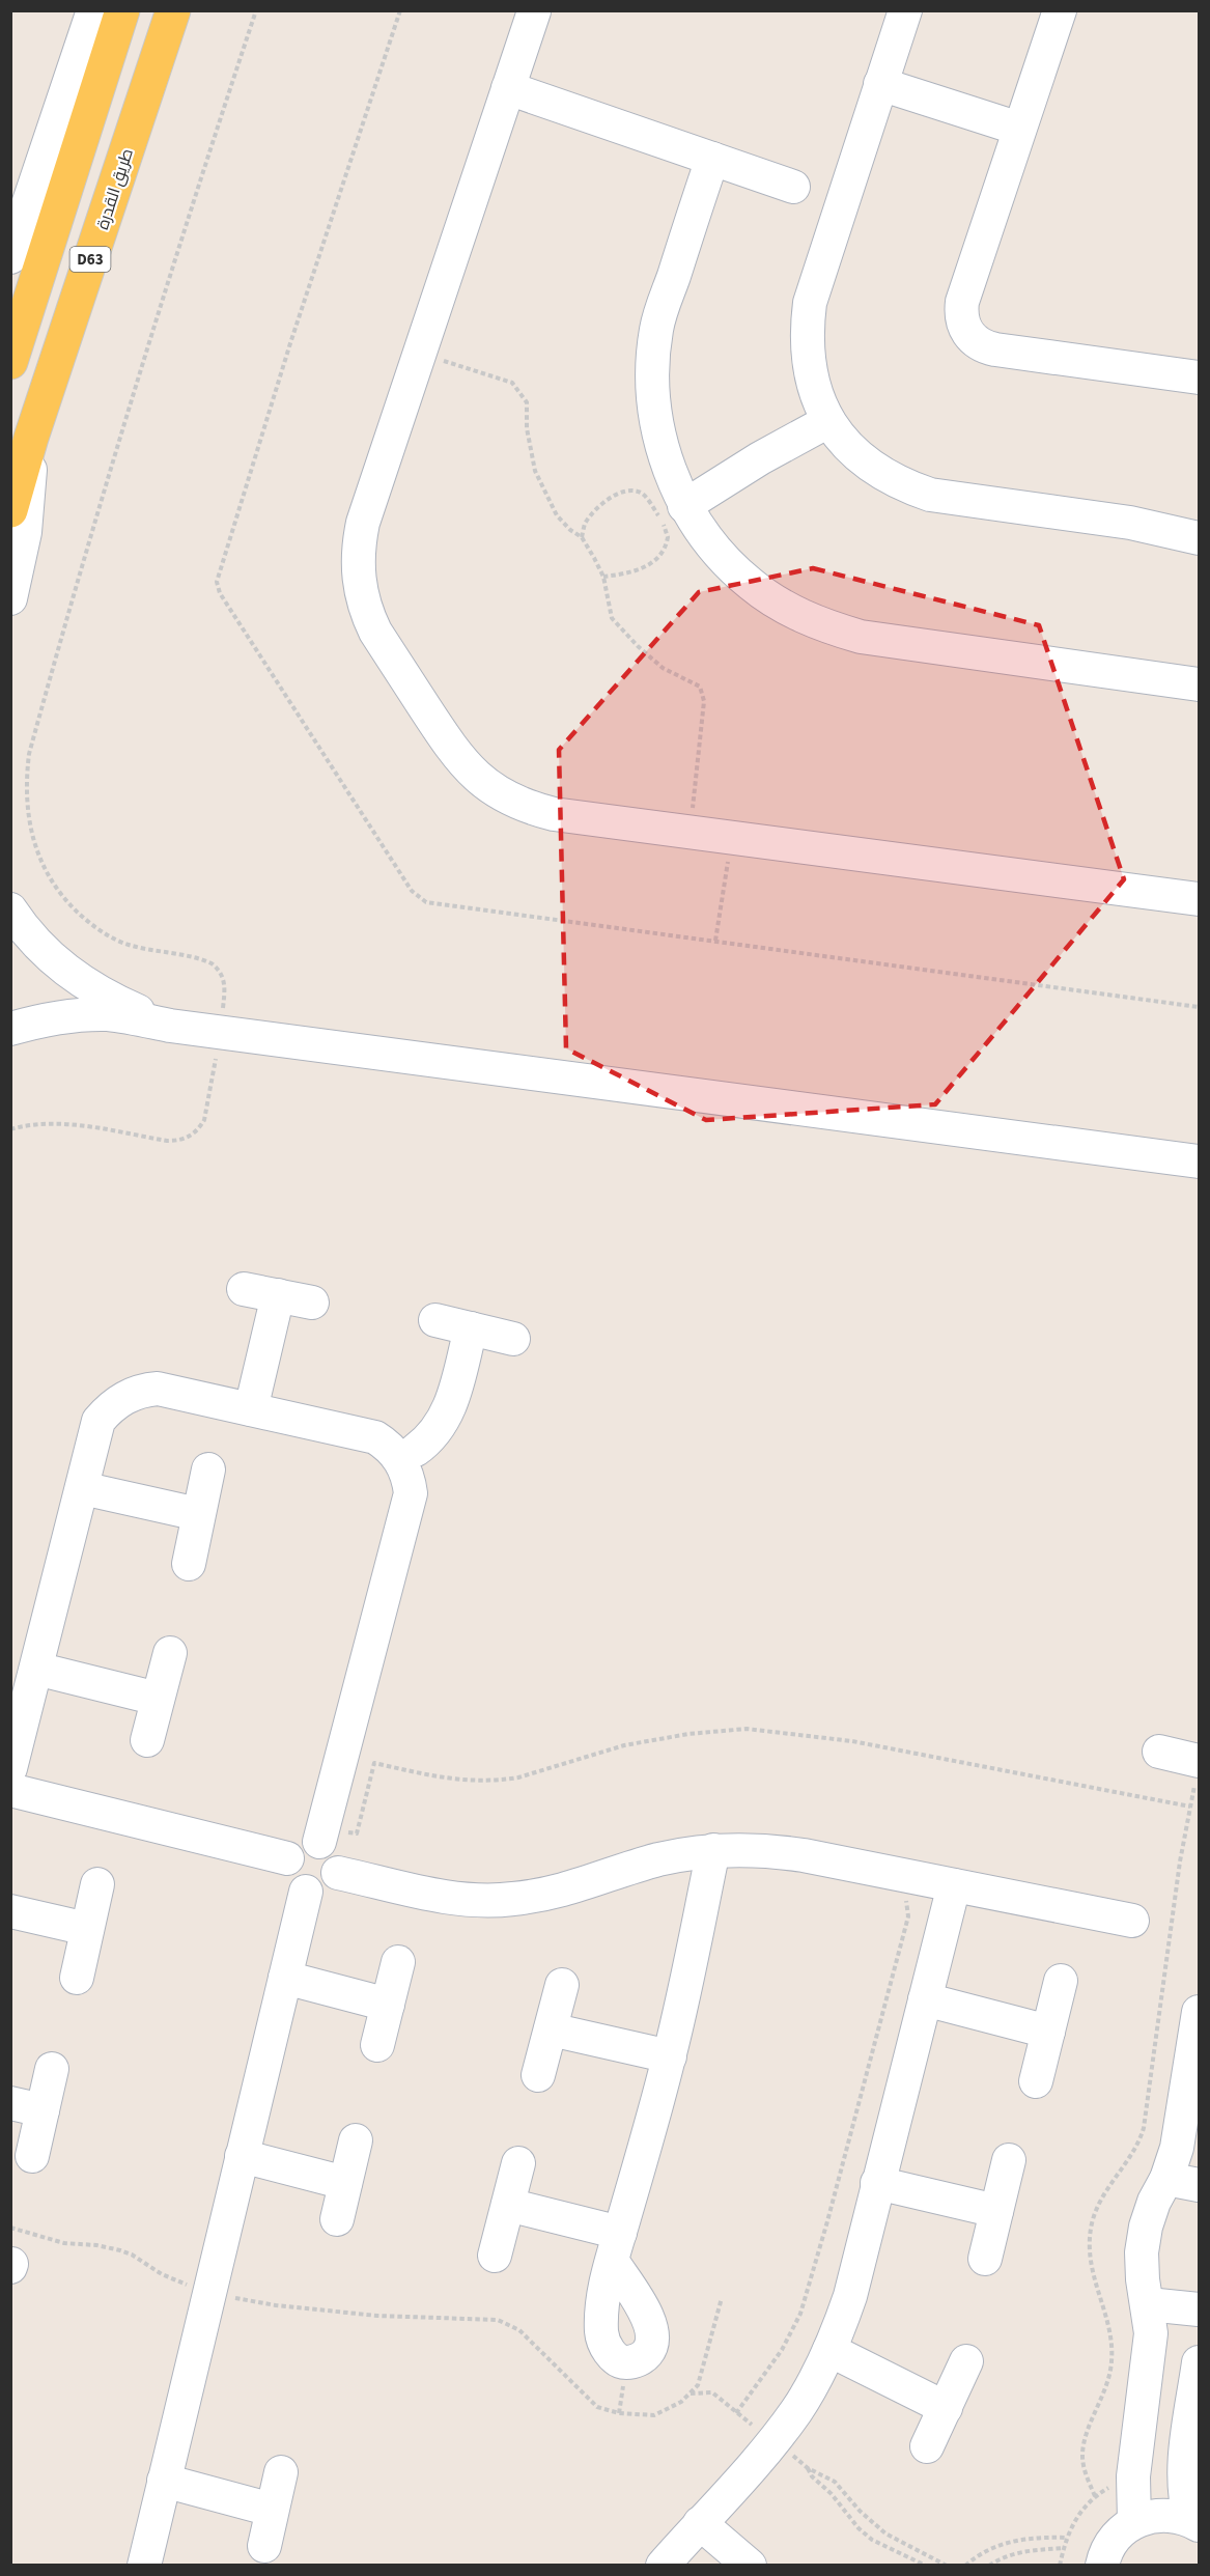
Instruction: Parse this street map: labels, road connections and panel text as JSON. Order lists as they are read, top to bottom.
{
  "streets": {
    "main road": ["طريق القدرة", "D63"]
  }
}
